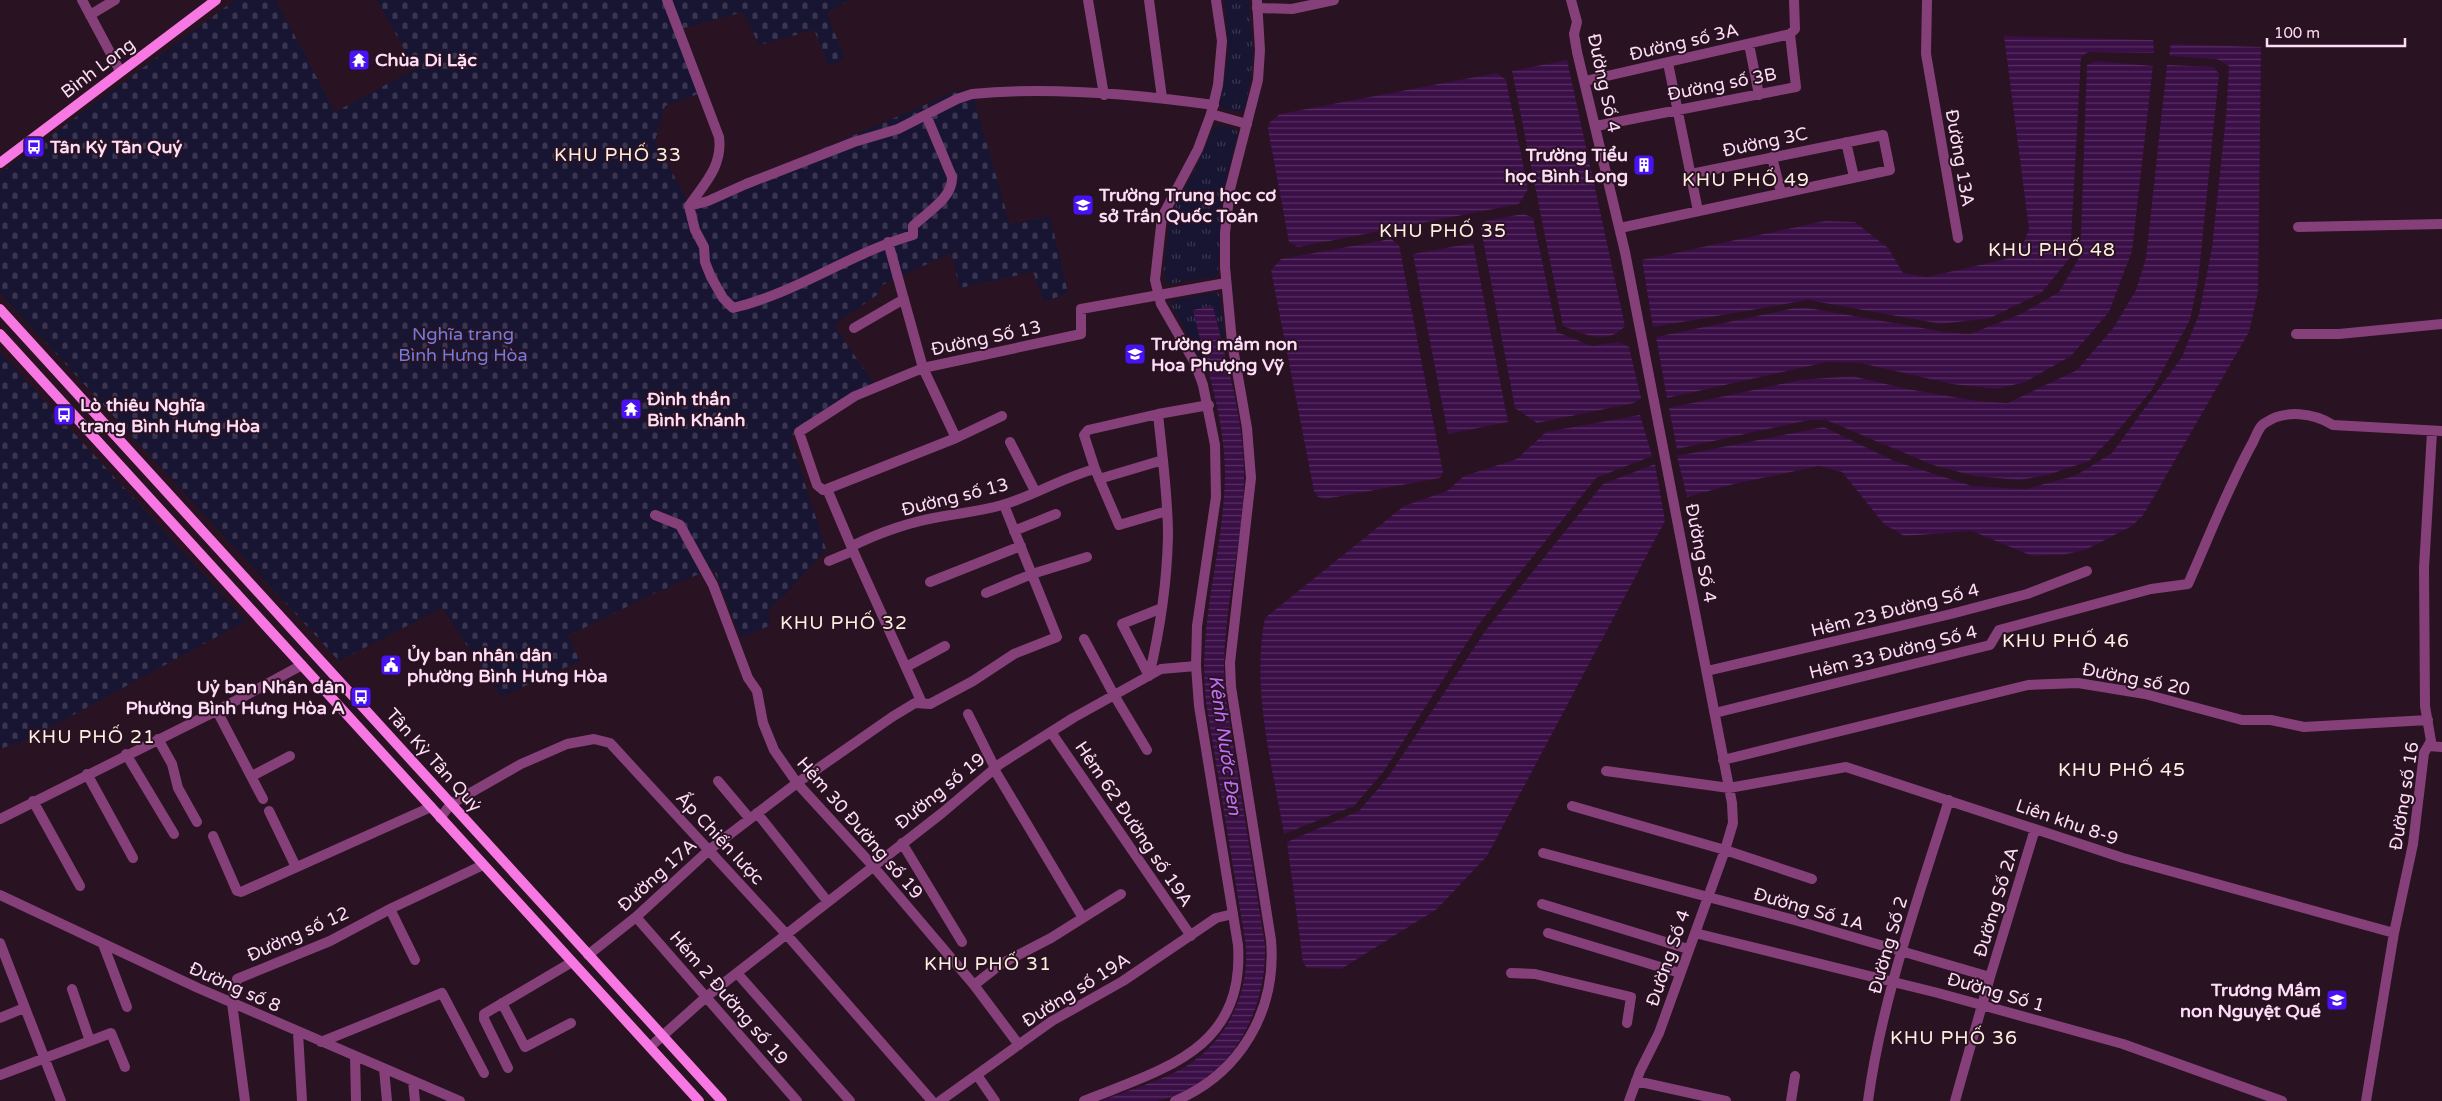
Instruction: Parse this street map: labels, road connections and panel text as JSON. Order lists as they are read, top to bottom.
{
  "streets": {
    "main road": ["Bình Long", "Tân Kỳ Tân Quý"],
    "street": [
      "Đường số 3A",
      "Đường Số 4",
      "Đường số 3B",
      "Đường 3C",
      "Đường 13A",
      "Đường Số 13",
      "Đường số 13",
      "Hẻm 23 Đường Số 4",
      "Hẻm 33 Đường Số 4",
      "Đường số 20",
      "Đường số 19",
      "Đường số 16",
      "Liên khu 8-9",
      "Hẻm 62 Đường số 19A",
      "Hẻm 30 Đường số 19",
      "Ấp Chiến lược",
      "Đường 17A",
      "Đường Số 2A",
      "Đường Số 1A",
      "Đường số 12",
      "Đường Số 2",
      "Đường số 8",
      "Đường số 19A",
      "Đường Số 1",
      "Hẻm 2 Đường số 19"
    ]
  },
  "crossings": [
    ["Đường số 3A", "Đường Số 4"],
    ["Đường số 3A", "Đường số 3B"],
    ["Đường Số 4", "Đường số 3B"],
    ["Đường Số 4", "Hẻm 23 Đường Số 4"],
    ["Đường Số 4", "Hẻm 33 Đường Số 4"],
    ["Đường Số 4", "Đường số 20"],
    ["Đường Số 4", "Liên khu 8-9"],
    ["Đường Số 4", "Đường Số 1A"],
    ["Đường Số 4", "Đường Số 1"],
    ["Hẻm 33 Đường Số 4", "Đường số 16"],
    ["Đường số 20", "Đường số 16"],
    ["Tân Kỳ Tân Quý", "Đường số 19"],
    ["Tân Kỳ Tân Quý", "Ấp Chiến lược"],
    ["Tân Kỳ Tân Quý", "Đường 17A"],
    ["Tân Kỳ Tân Quý", "Đường số 12"],
    ["Đường số 19", "Hẻm 62 Đường số 19A"],
    ["Đường số 19", "Hẻm 30 Đường số 19"],
    ["Đường số 19", "Ấp Chiến lược"],
    ["Đường số 19", "Hẻm 2 Đường số 19"],
    ["Đường số 16", "Liên khu 8-9"],
    ["Liên khu 8-9", "Đường Số 2A"],
    ["Liên khu 8-9", "Đường Số 2"],
    ["Hẻm 62 Đường số 19A", "Đường số 19A"],
    ["Hẻm 30 Đường số 19", "Đường 17A"],
    ["Hẻm 30 Đường số 19", "Đường số 19A"],
    ["Ấp Chiến lược", "Đường 17A"],
    ["Đường 17A", "Hẻm 2 Đường số 19"],
    ["Đường Số 2A", "Đường Số 1A"],
    ["Đường Số 2A", "Đường Số 1"],
    ["Đường Số 1A", "Đường Số 2"],
    ["Đường số 12", "Đường số 8"],
    ["Đường Số 2", "Đường Số 1"]
  ],
  "districts": [
    "KHU PHỐ 33",
    "KHU PHỐ 49",
    "KHU PHỐ 35",
    "KHU PHỐ 48",
    "KHU PHỐ 32",
    "KHU PHỐ 46",
    "KHU PHỐ 21",
    "KHU PHỐ 45",
    "KHU PHỐ 31",
    "KHU PHỐ 36"
  ],
  "water": ["Kênh Nước Đen"],
  "parks": ["Nghĩa trang Bình Hưng Hòa"],
  "places": {
    "temple": ["Chùa Di Lặc", "Đình thần Bình Khánh"],
    "bus stop": ["Tân Kỳ Tân Quý", "Lò thiêu Nghĩa trang Bình Hưng Hòa", "Uỷ ban Nhân dân Phường Bình Hưng Hòa A"],
    "building": ["Trường Tiểu học Bình Long"],
    "school or university": ["Trường Trung học cơ sở Trần Quốc Toản", "Trường mầm non Hoa Phượng Vỹ", "Trương Mầm non Nguyệt Quế"],
    "public building": ["Ủy ban nhân dân phường Bình Hưng Hòa"]
  },
  "scale_bar": "100 m"
}
